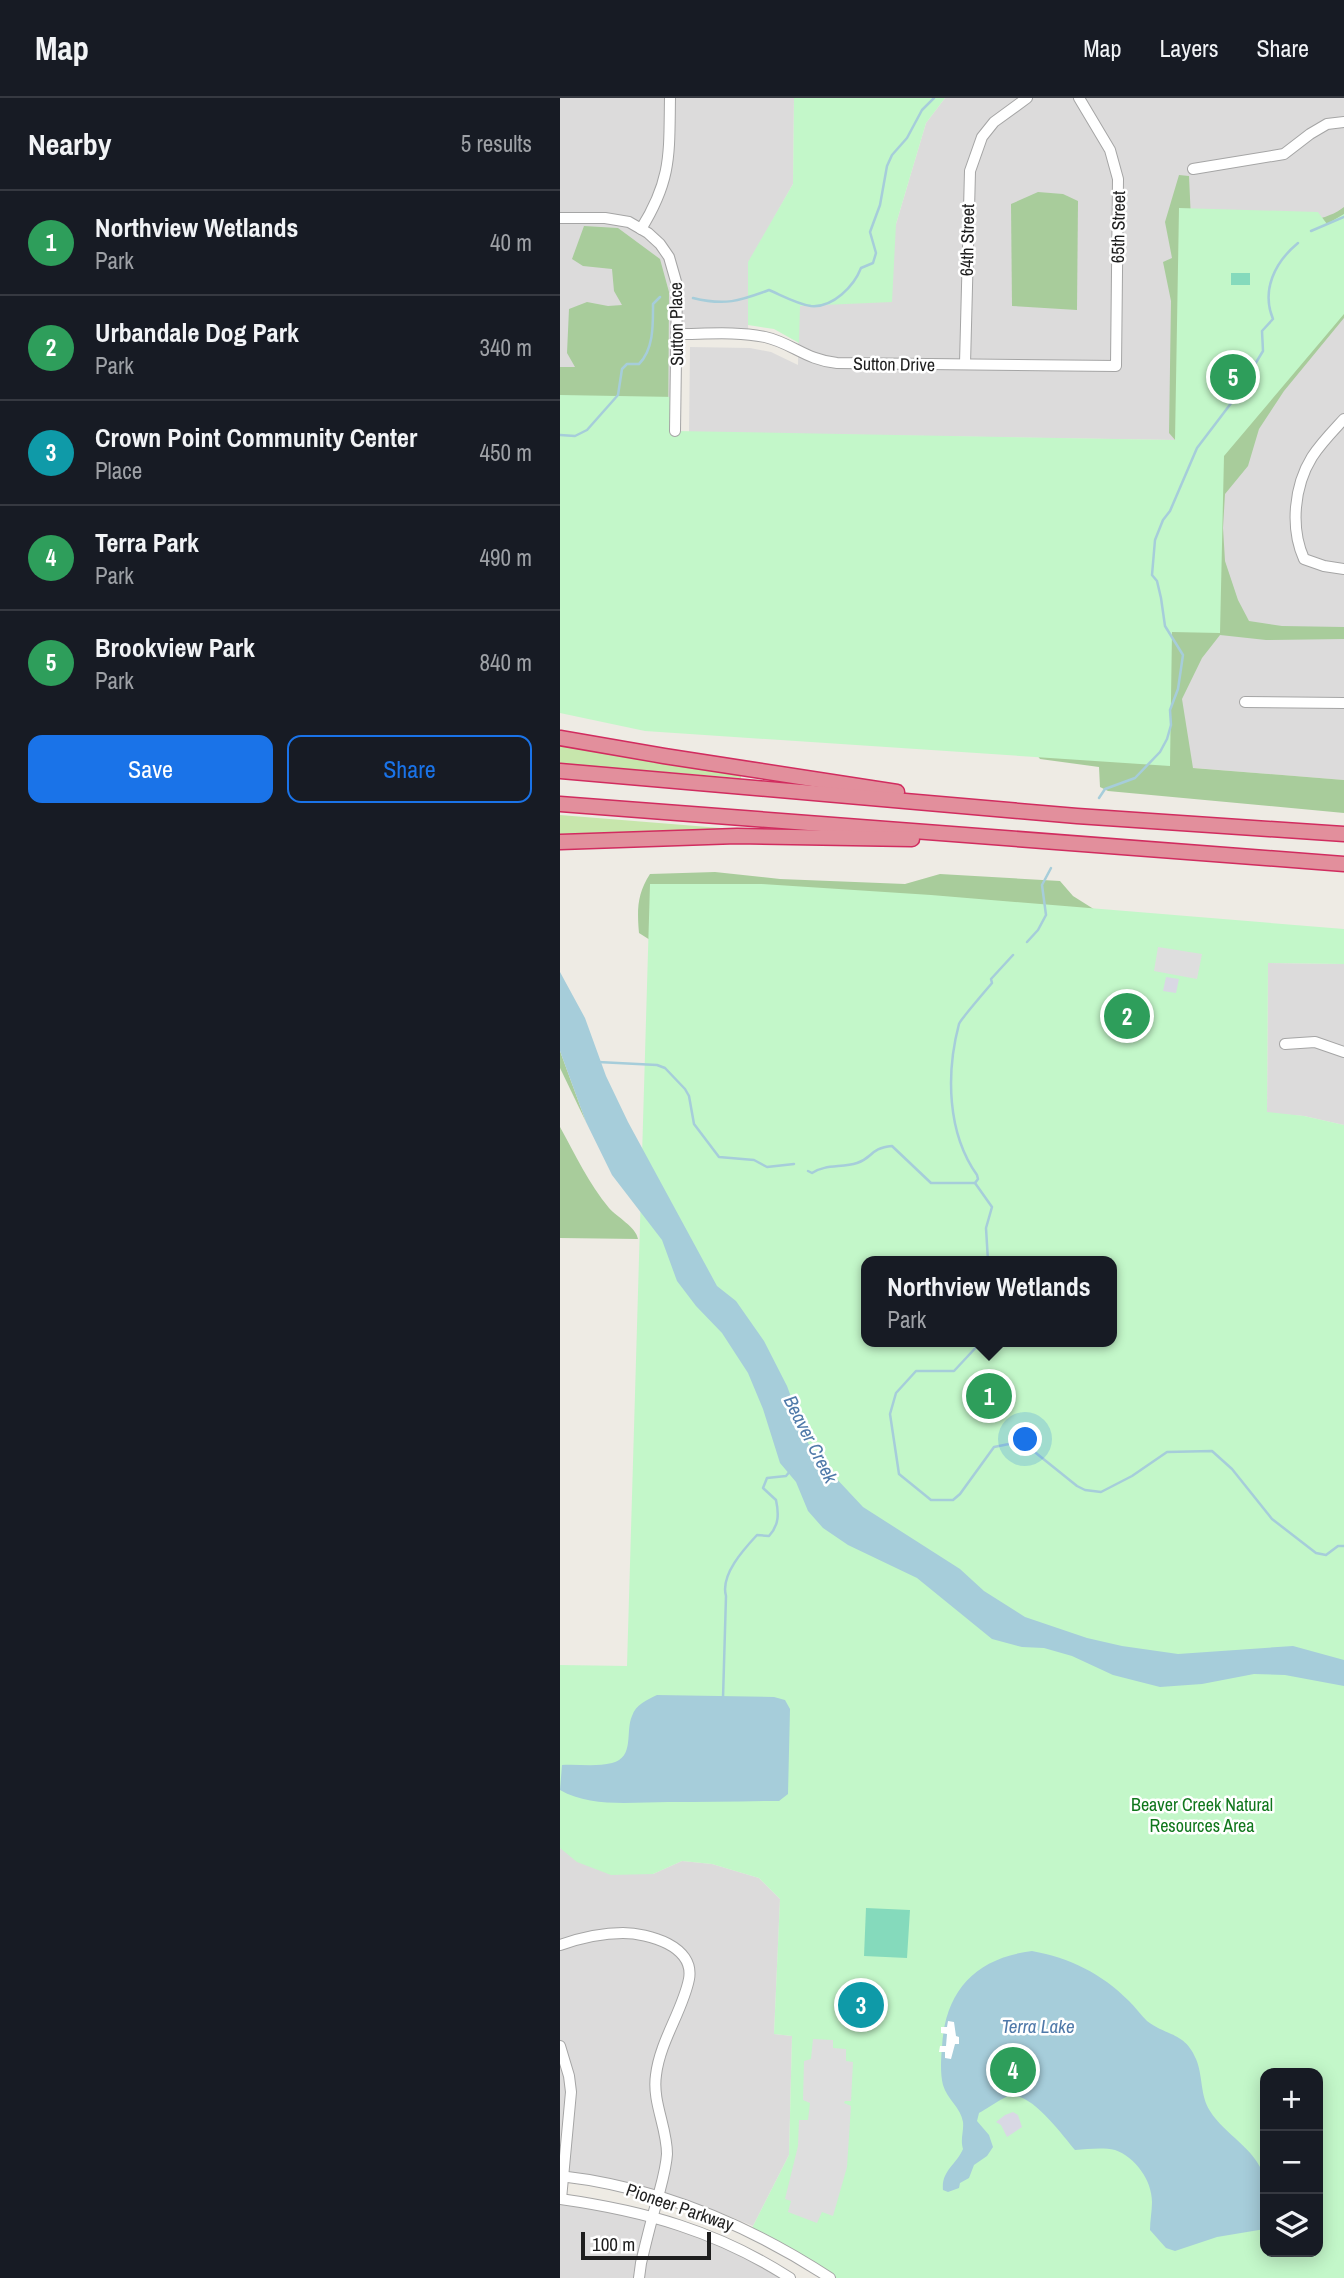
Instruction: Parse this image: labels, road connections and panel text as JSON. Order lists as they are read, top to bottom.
{
  "streets": {
    "street": [
      "65th Street",
      "64th Street",
      "Sutton Place",
      "Sutton Drive",
      "Pioneer Parkway"
    ]
  },
  "crossings": [
    ["65th Street", "Sutton Drive"],
    ["64th Street", "Sutton Drive"],
    ["Sutton Place", "Sutton Drive"]
  ],
  "water": ["Beaver Creek", "Terra Lake"],
  "parks": ["Beaver Creek Natural Resources Area"],
  "scale_bar": "100 m",
  "page": {
    "header": "Map",
    "nav": ["Map", "Layers", "Share"],
    "heading": ["Nearby", "5 results"],
    "list": [
      {
        "mark": "1",
        "name": "Northview Wetlands",
        "note": "Park",
        "value": "40 m"
      },
      {
        "mark": "2",
        "name": "Urbandale Dog Park",
        "note": "Park",
        "value": "340 m"
      },
      {
        "mark": "3",
        "name": "Crown Point Community Center",
        "note": "Place",
        "value": "450 m"
      },
      {
        "mark": "4",
        "name": "Terra Park",
        "note": "Park",
        "value": "490 m"
      },
      {
        "mark": "5",
        "name": "Brookview Park",
        "note": "Park",
        "value": "840 m"
      }
    ],
    "pins": [
      "5",
      "2",
      "1",
      "3",
      "4"
    ],
    "buttons": ["Save", "Share"],
    "popup": ["Northview Wetlands", "Park"],
    "map_buttons": ["+", "−"],
    "scale": "100 m"
  }
}
